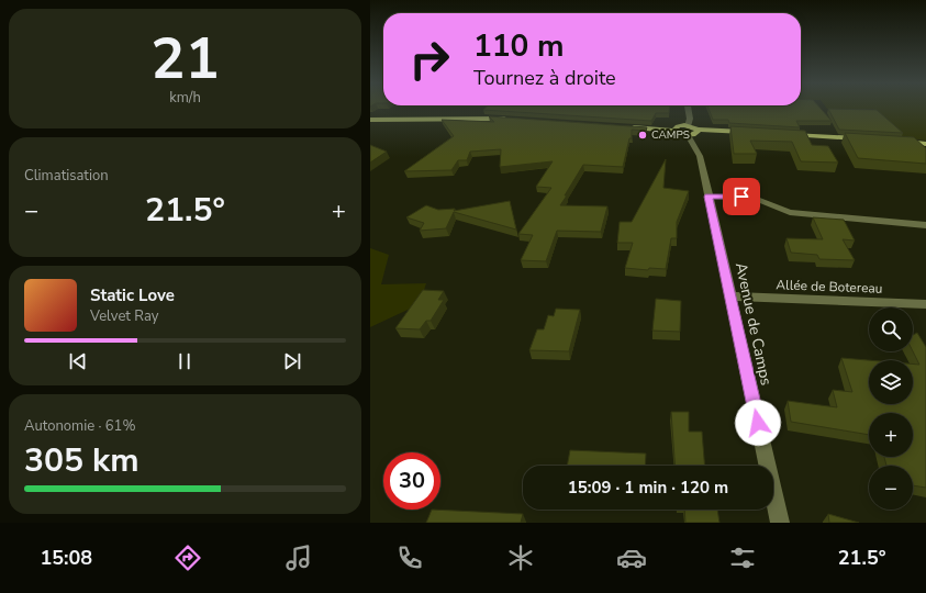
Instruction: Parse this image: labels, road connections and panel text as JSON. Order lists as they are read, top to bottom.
{
  "streets": {
    "street": ["Allée de Botereau", "Avenue de Camps"]
  },
  "crossings": [
    ["Allée de Botereau", "Avenue de Camps"]
  ],
  "places": ["CAMPS"],
  "page": {
    "tile": [
      ["21", "km/h"],
      "Climatisation",
      ["Autonomie · 61%", "305 km"]
    ],
    "turn": ["110 m", "Tournez à droite"],
    "heat": ["−", "21.5°", "+"],
    "song": ["Static Love", "Velvet Ray"],
    "map_buttons": ["+", "−"],
    "limit": "30",
    "trip": "15:09 · 1 min · 120 m",
    "tabs": ["15:08", "21.5°"]
  }
}
